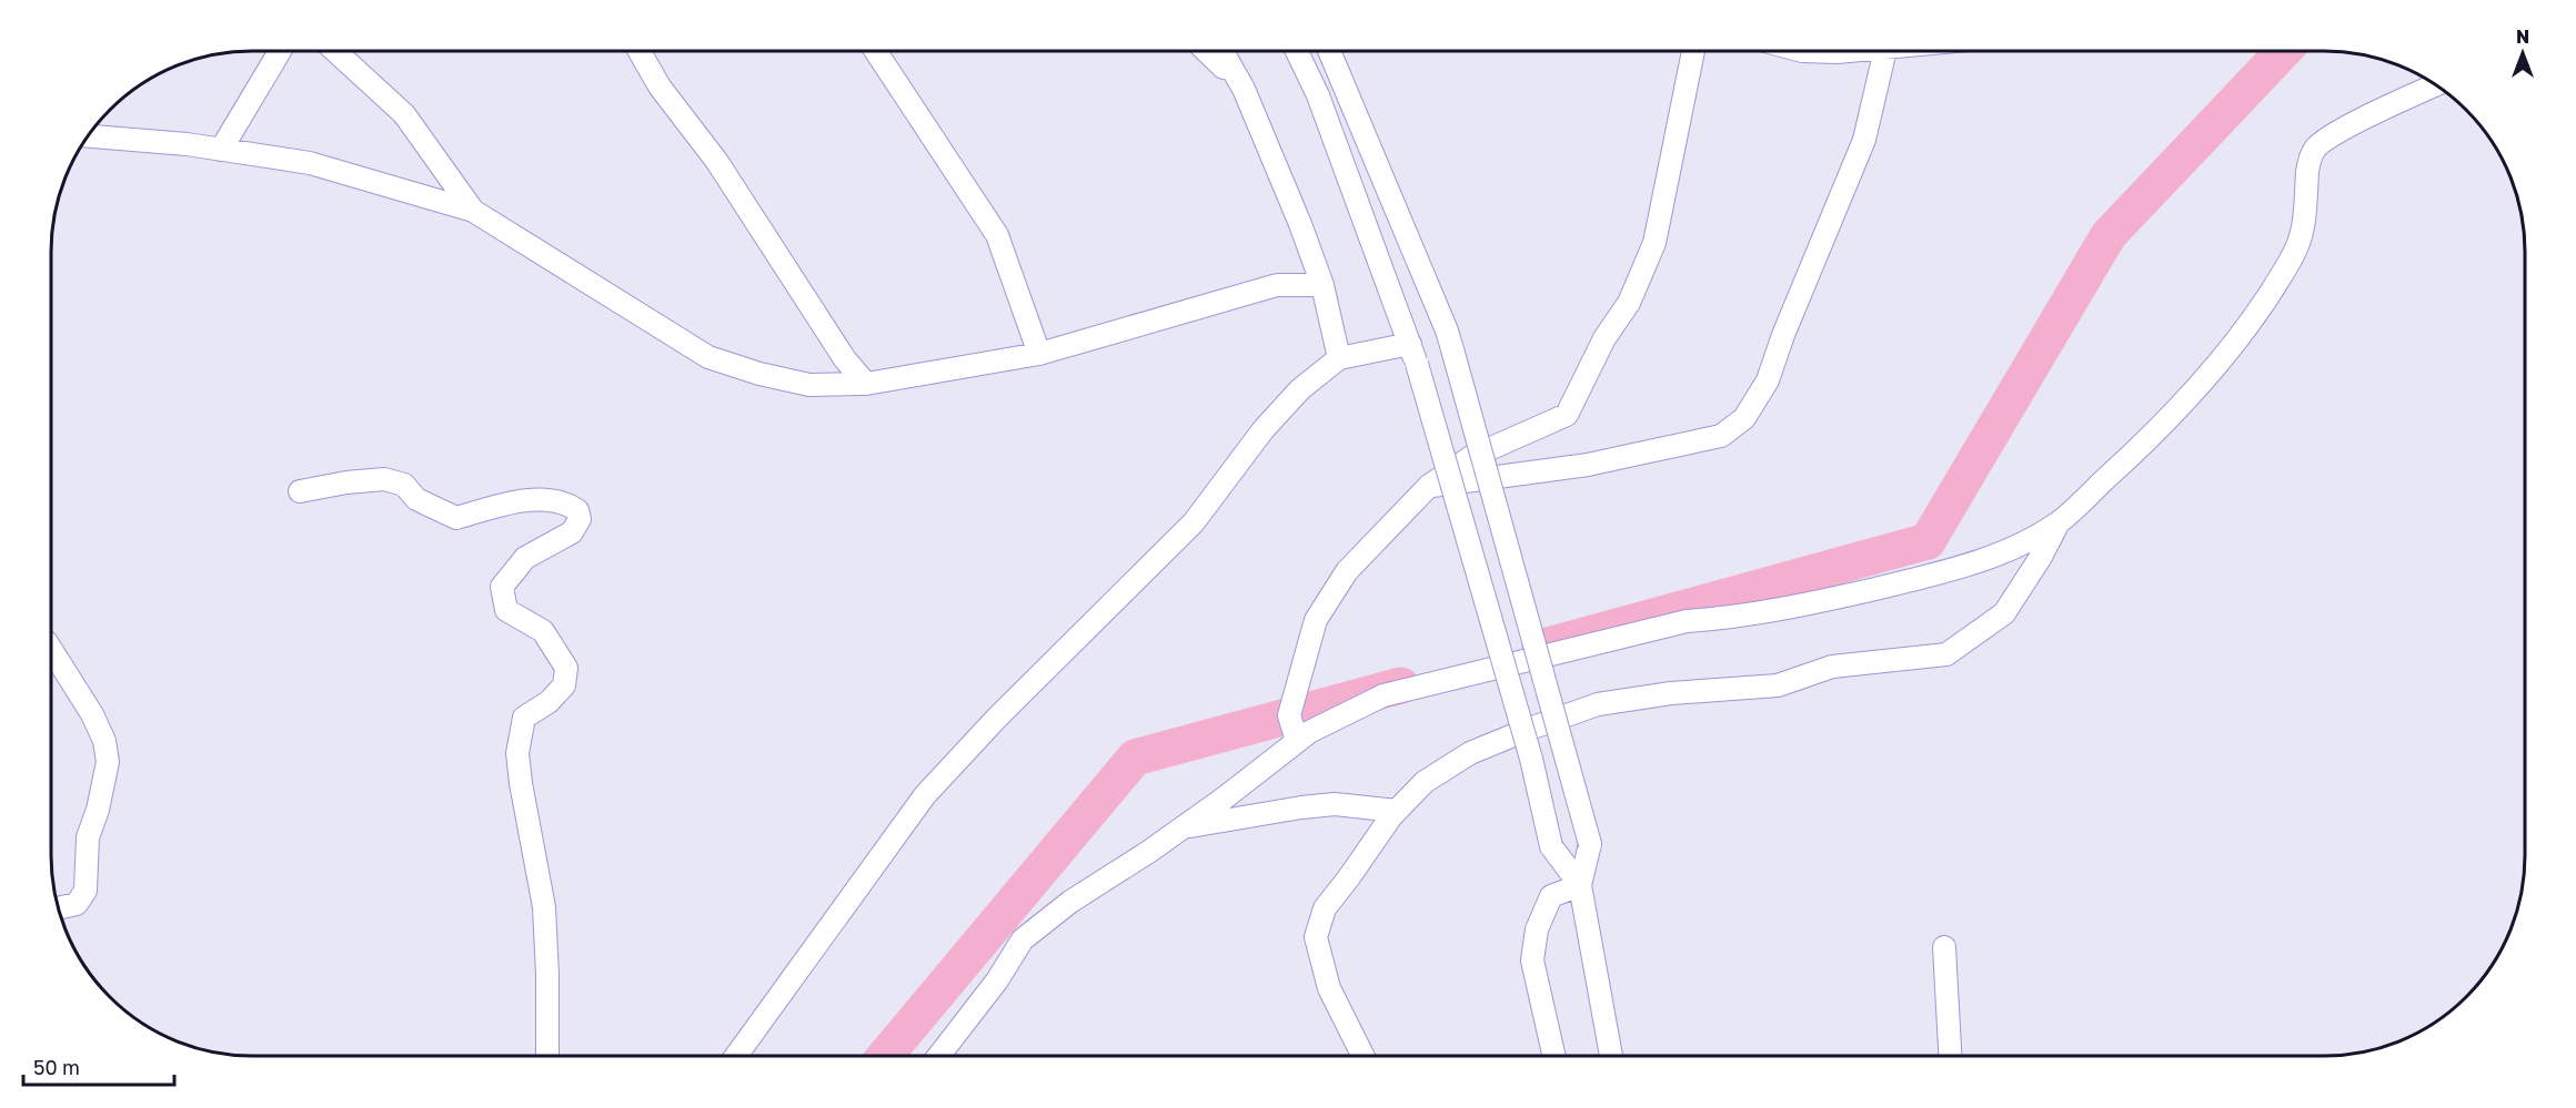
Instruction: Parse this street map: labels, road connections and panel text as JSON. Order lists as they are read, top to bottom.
{
  "scale_bar": "50 m",
  "north": "top"
}
